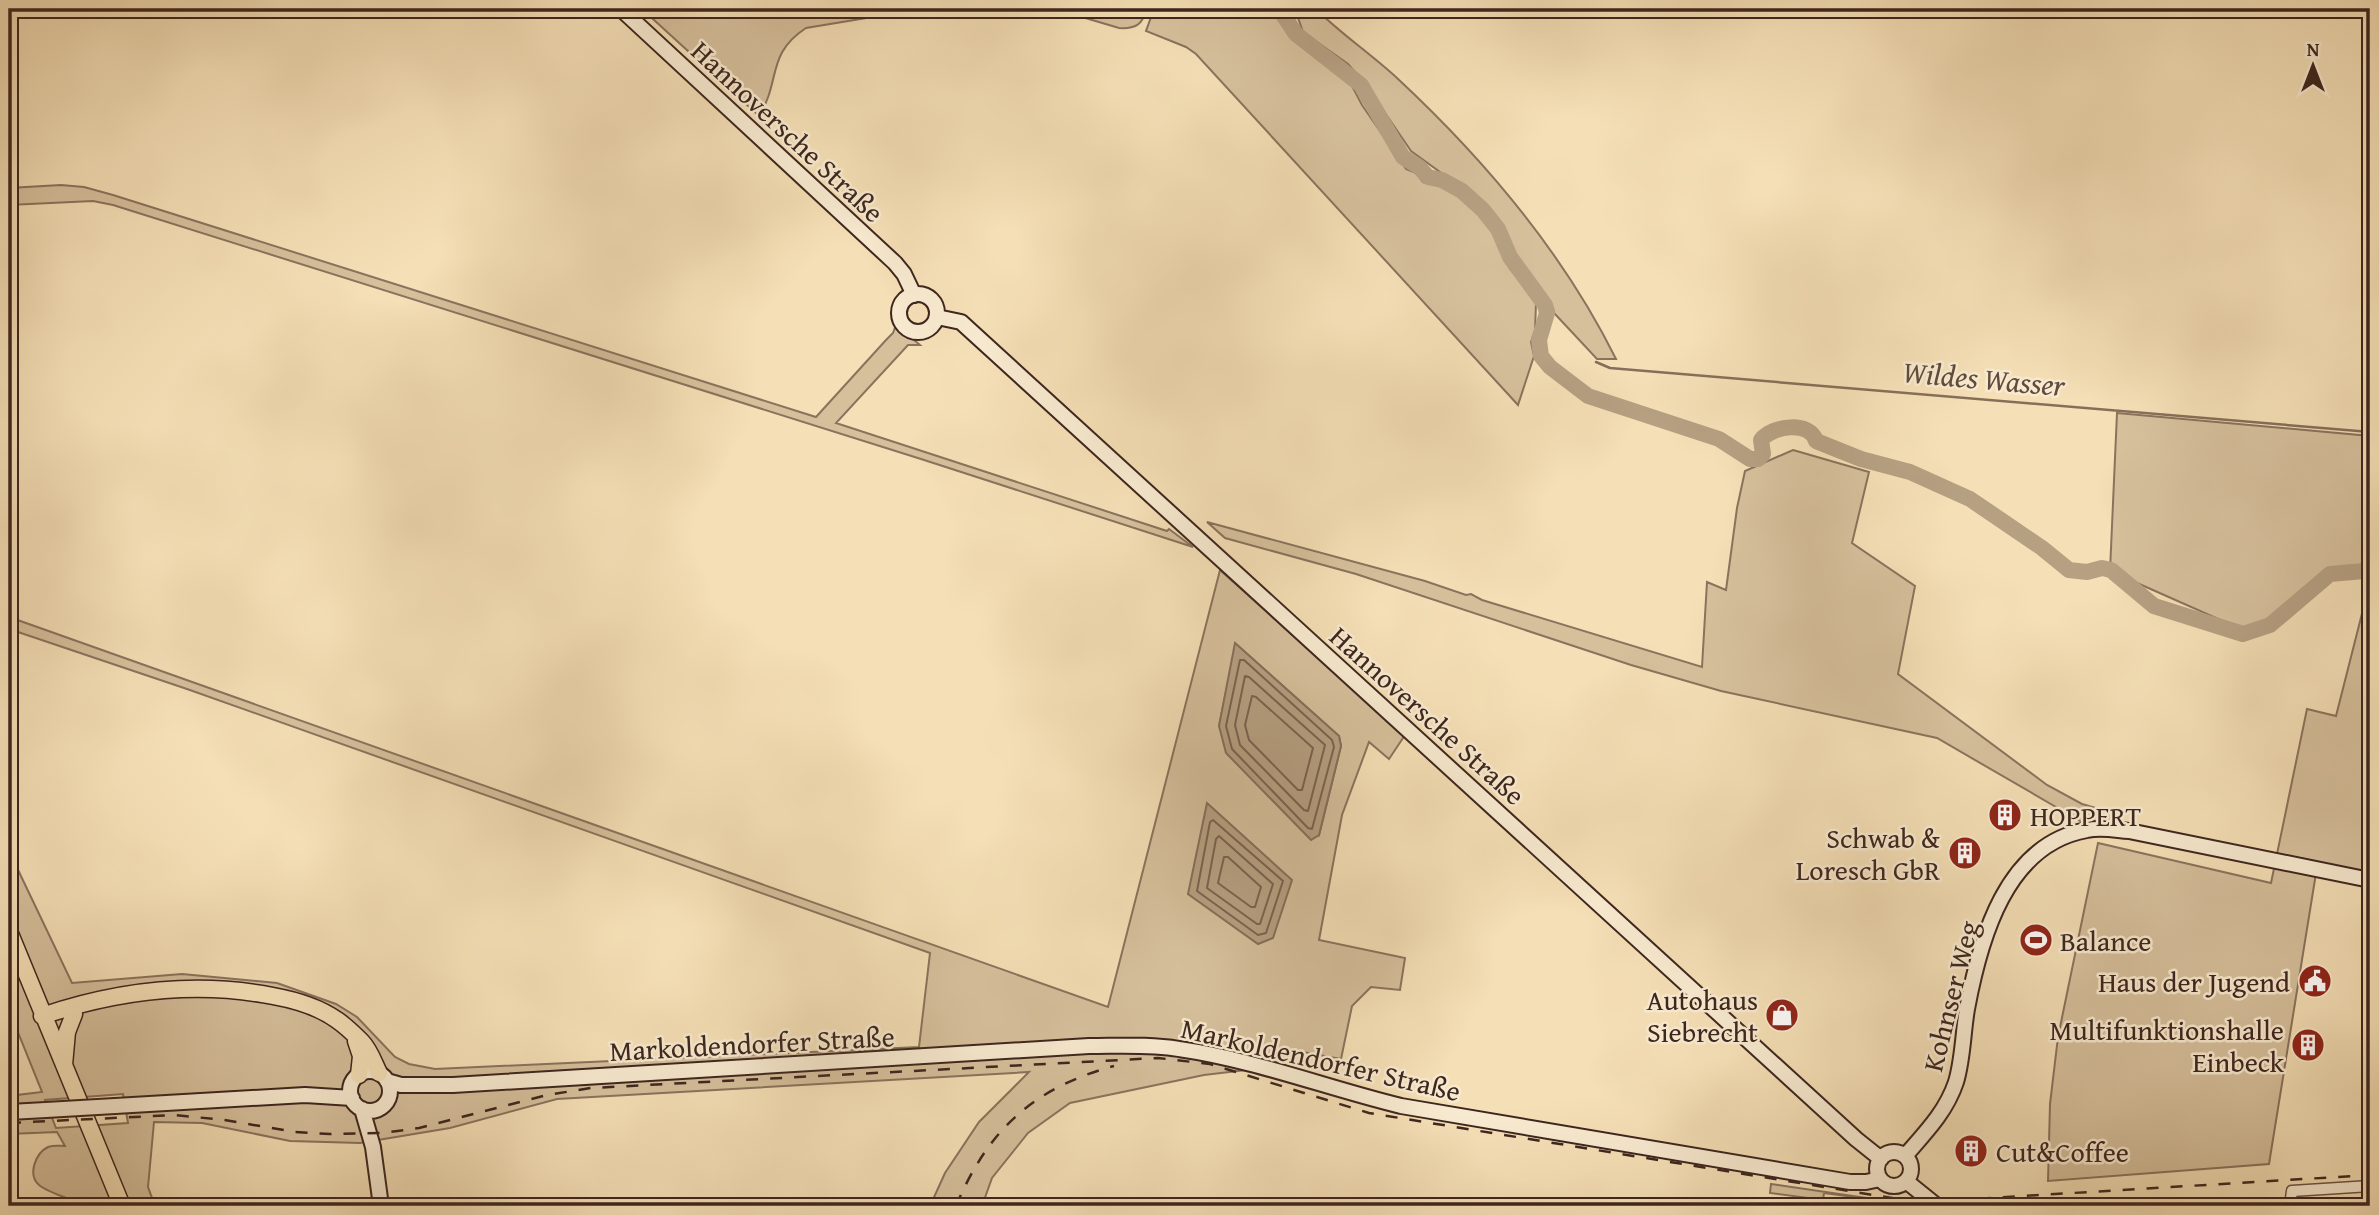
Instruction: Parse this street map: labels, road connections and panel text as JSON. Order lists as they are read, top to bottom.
{
  "streets": {
    "main road": ["Hannoversche Straße", "Kohnser Weg", "Markoldendorfer Straße"]
  },
  "crossings": [
    ["Hannoversche Straße", "Kohnser Weg"],
    ["Hannoversche Straße", "Markoldendorfer Straße"],
    ["Kohnser Weg", "Markoldendorfer Straße"]
  ],
  "water": ["Wildes Wasser"],
  "places": {
    "building": [
      "HOPPERT",
      "Schwab & Loresch GbR",
      "Multifunktionshalle Einbeck",
      "Cut&Coffee"
    ],
    "sports": ["Balance"],
    "public building": ["Haus der Jugend"],
    "shop": ["Autohaus Siebrecht"]
  },
  "north": "top"
}
